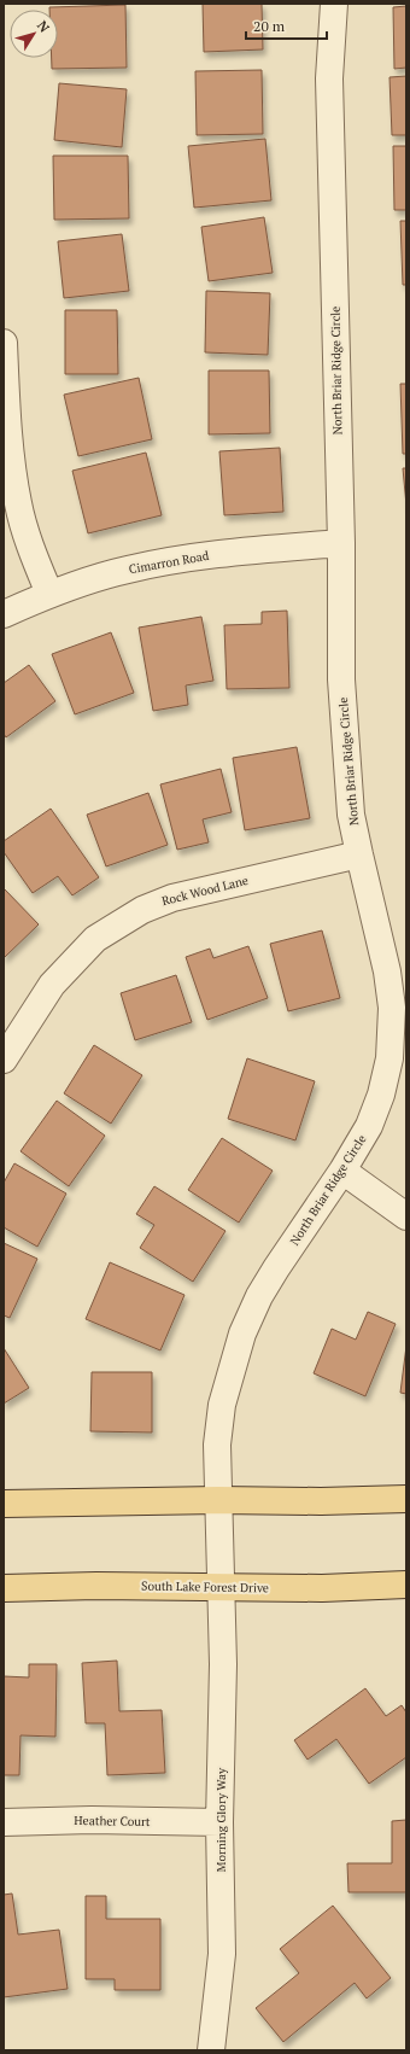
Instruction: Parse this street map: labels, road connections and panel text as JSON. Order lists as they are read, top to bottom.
{
  "streets": {
    "main road": ["South Lake Forest Drive"],
    "street": [
      "North Briar Ridge Circle",
      "Cimarron Road",
      "Rock Wood Lane",
      "Morning Glory Way",
      "Heather Court"
    ]
  },
  "crossings": [
    ["North Briar Ridge Circle", "Cimarron Road"],
    ["North Briar Ridge Circle", "Rock Wood Lane"],
    ["North Briar Ridge Circle", "South Lake Forest Drive"],
    ["North Briar Ridge Circle", "Morning Glory Way"],
    ["South Lake Forest Drive", "Morning Glory Way"],
    ["Morning Glory Way", "Heather Court"]
  ],
  "scale_bar": "20 m",
  "north": "top right"
}
